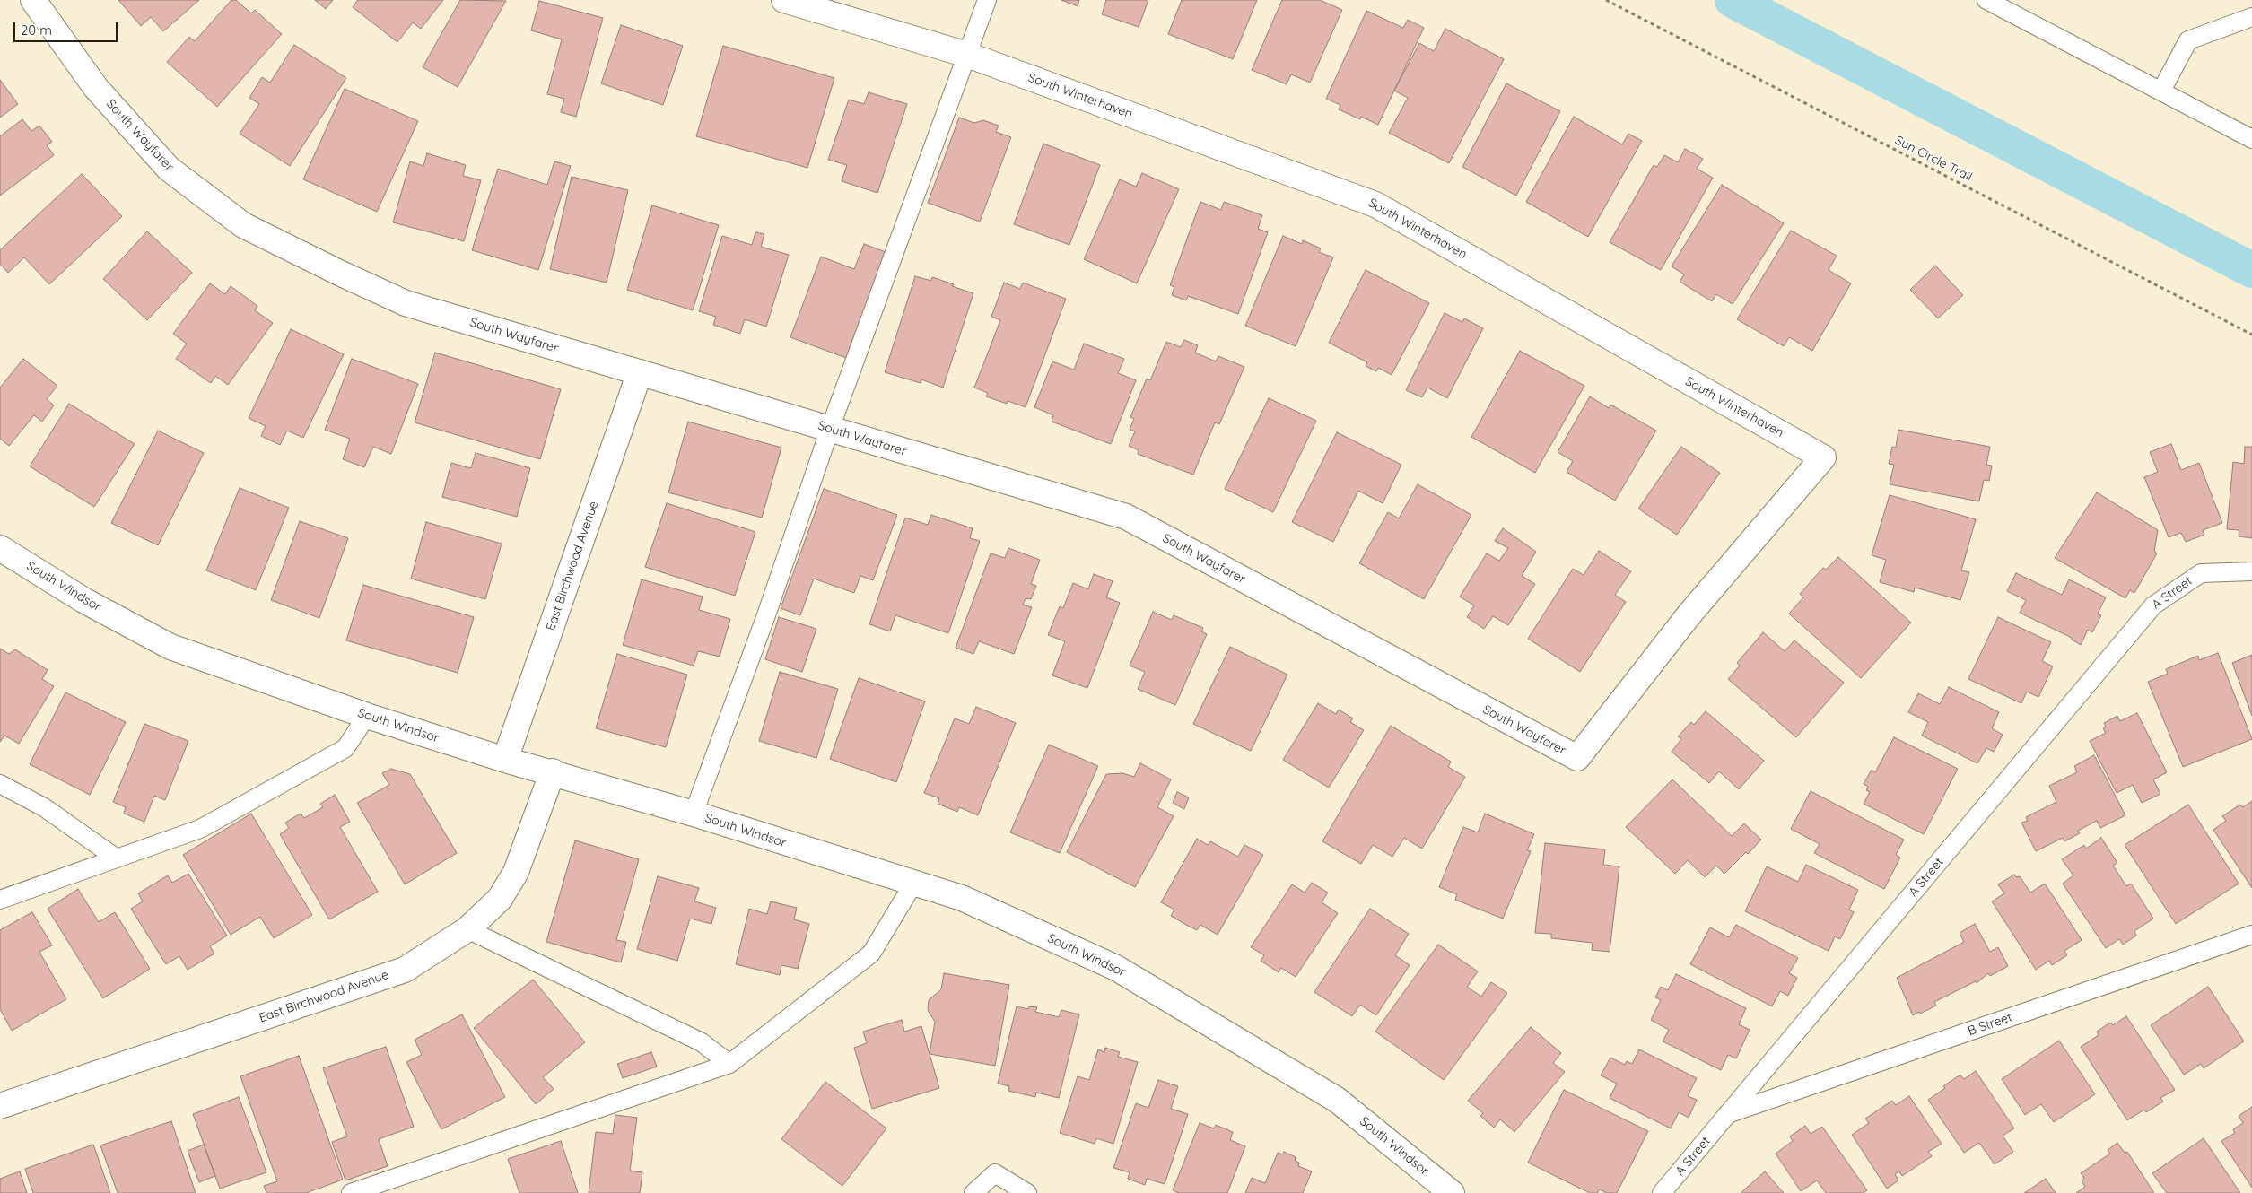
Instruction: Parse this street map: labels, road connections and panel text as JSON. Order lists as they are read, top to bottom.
{
  "streets": {
    "street": [
      "South Winterhaven",
      "South Wayfarer",
      "East Birchwood Avenue",
      "South Windsor"
    ],
    "lane": ["A Street", "B Street"],
    "path": ["Sun Circle Trail"]
  },
  "crossings": [
    ["South Winterhaven", "South Wayfarer"],
    ["South Wayfarer", "East Birchwood Avenue"],
    ["East Birchwood Avenue", "South Windsor"],
    ["A Street", "B Street"]
  ],
  "scale_bar": "20 m"
}
